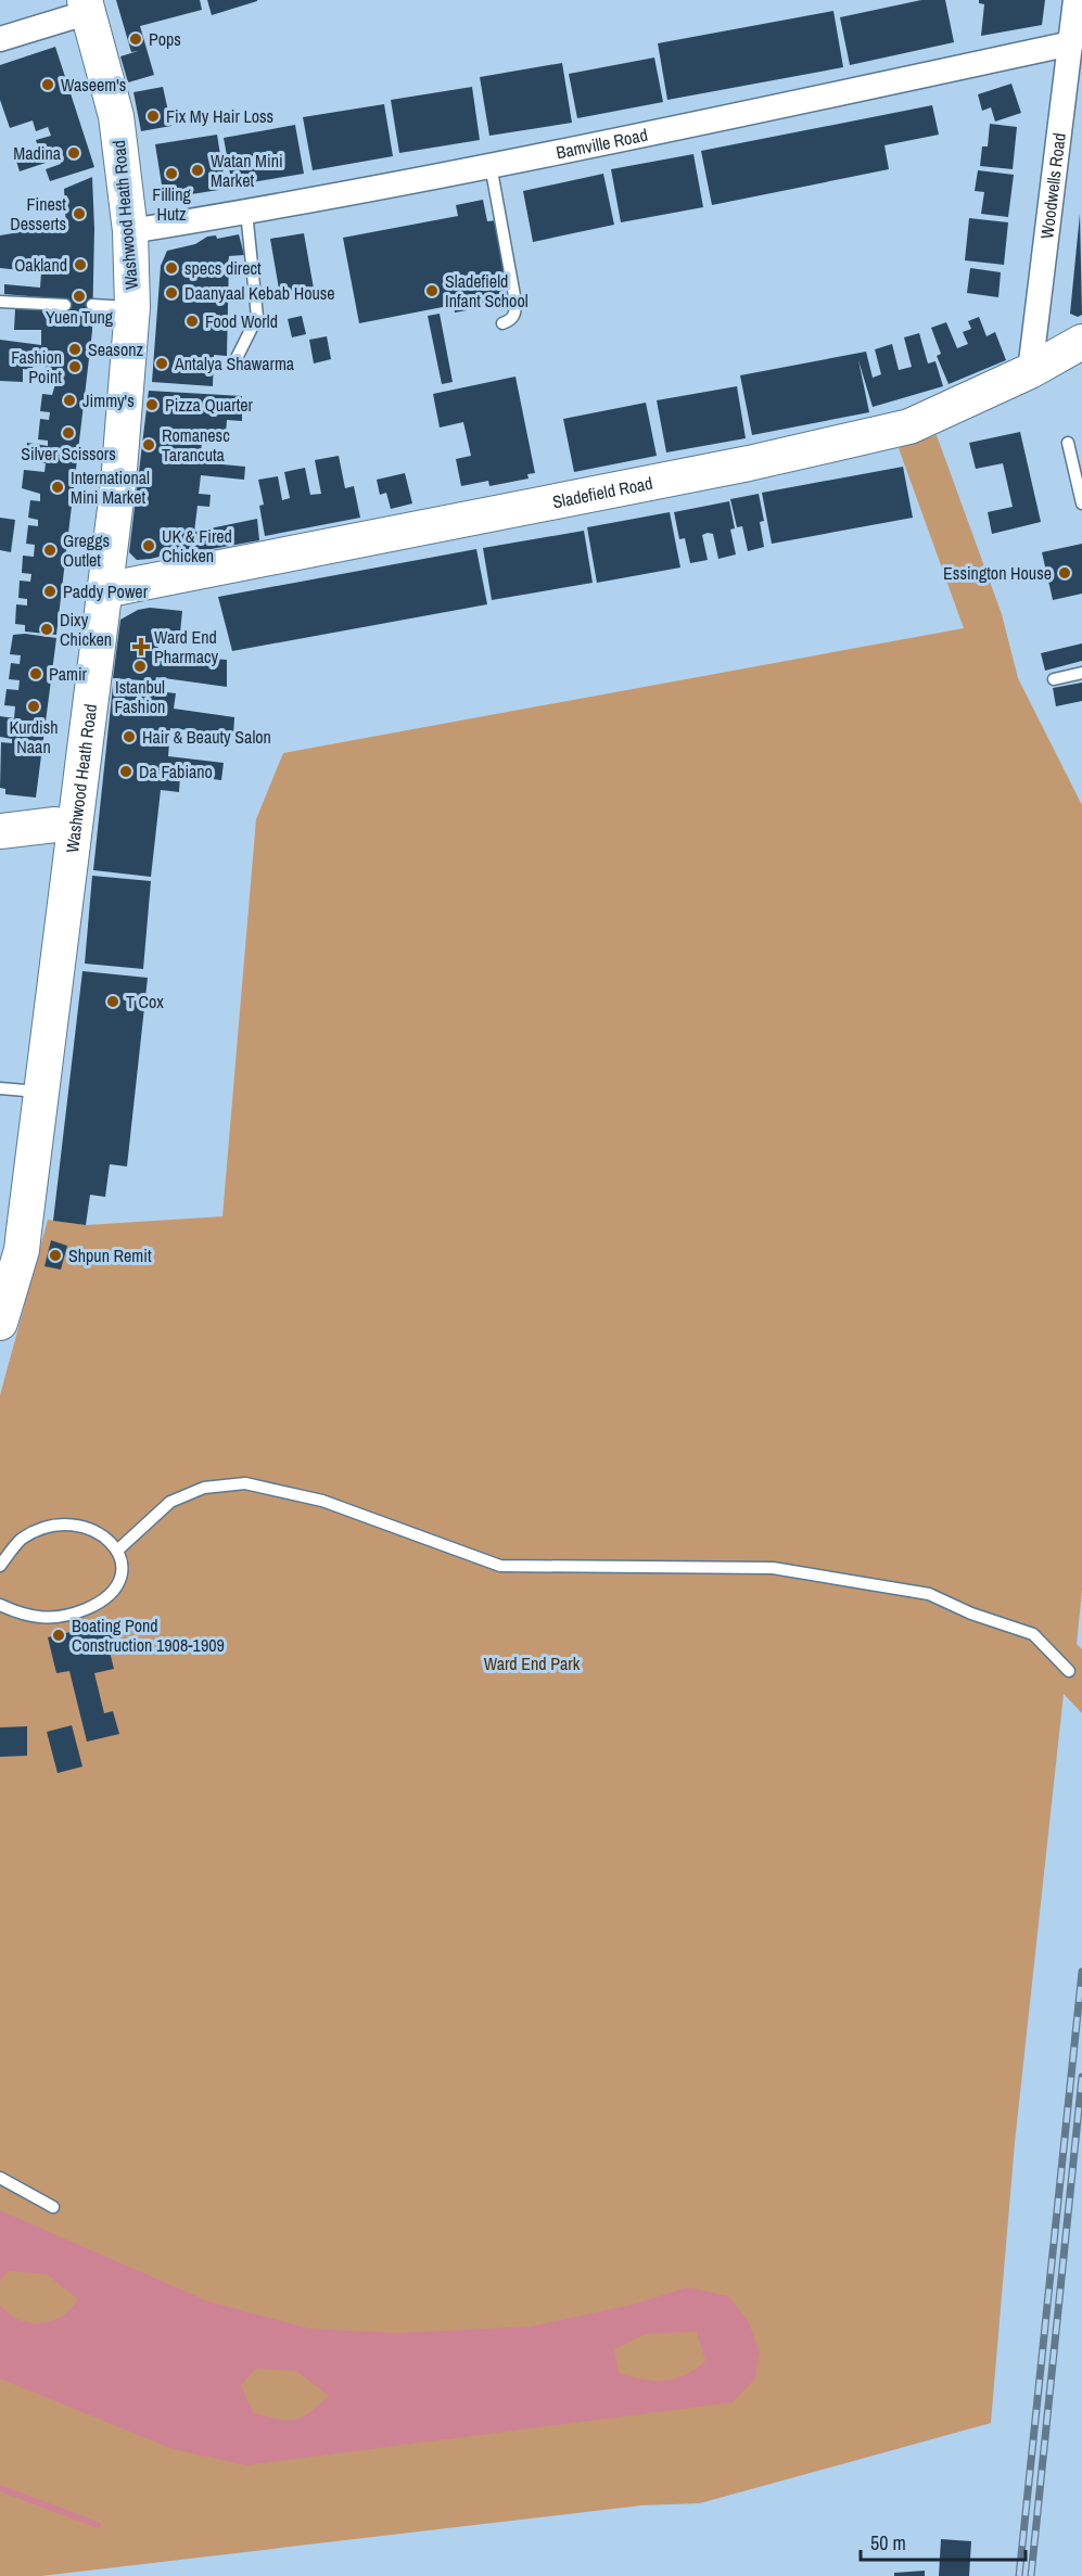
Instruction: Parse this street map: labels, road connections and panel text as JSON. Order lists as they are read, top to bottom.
{
  "streets": {
    "main road": ["Washwood Heath Road", "Sladefield Road"],
    "street": ["Bamville Road", "Woodwells Road"]
  },
  "crossings": [
    ["Bamville Road", "Woodwells Road"],
    ["Bamville Road", "Washwood Heath Road"],
    ["Woodwells Road", "Sladefield Road"],
    ["Washwood Heath Road", "Sladefield Road"]
  ],
  "parks": ["Ward End Park"],
  "places": {
    "other": [
      "Pops",
      "Waseem's",
      "Fix My Hair Loss",
      "Madina",
      "Watan Mini Market",
      "Filling Hutz",
      "Finest Desserts",
      "Oakland",
      "specs direct",
      "Sladefield Infant School",
      "Daanyaal Kebab House",
      "Yuen Tung",
      "Food World",
      "Seasonz",
      "Antalya Shawarma",
      "Fashion Point",
      "Jimmy's",
      "Pizza Quarter",
      "Silver Scissors",
      "Romanesc Tarancuta",
      "International Mini Market",
      "UK & Fired Chicken",
      "Greggs Outlet",
      "Essington House",
      "Paddy Power",
      "Dixy Chicken",
      "Istanbul Fashion",
      "Pamir",
      "Kurdish Naan",
      "Hair & Beauty Salon",
      "Da Fabiano",
      "T Cox",
      "Shpun Remit",
      "Boating Pond Construction 1908-1909"
    ],
    "health": ["Ward End Pharmacy"]
  },
  "scale_bar": "50 m"
}
